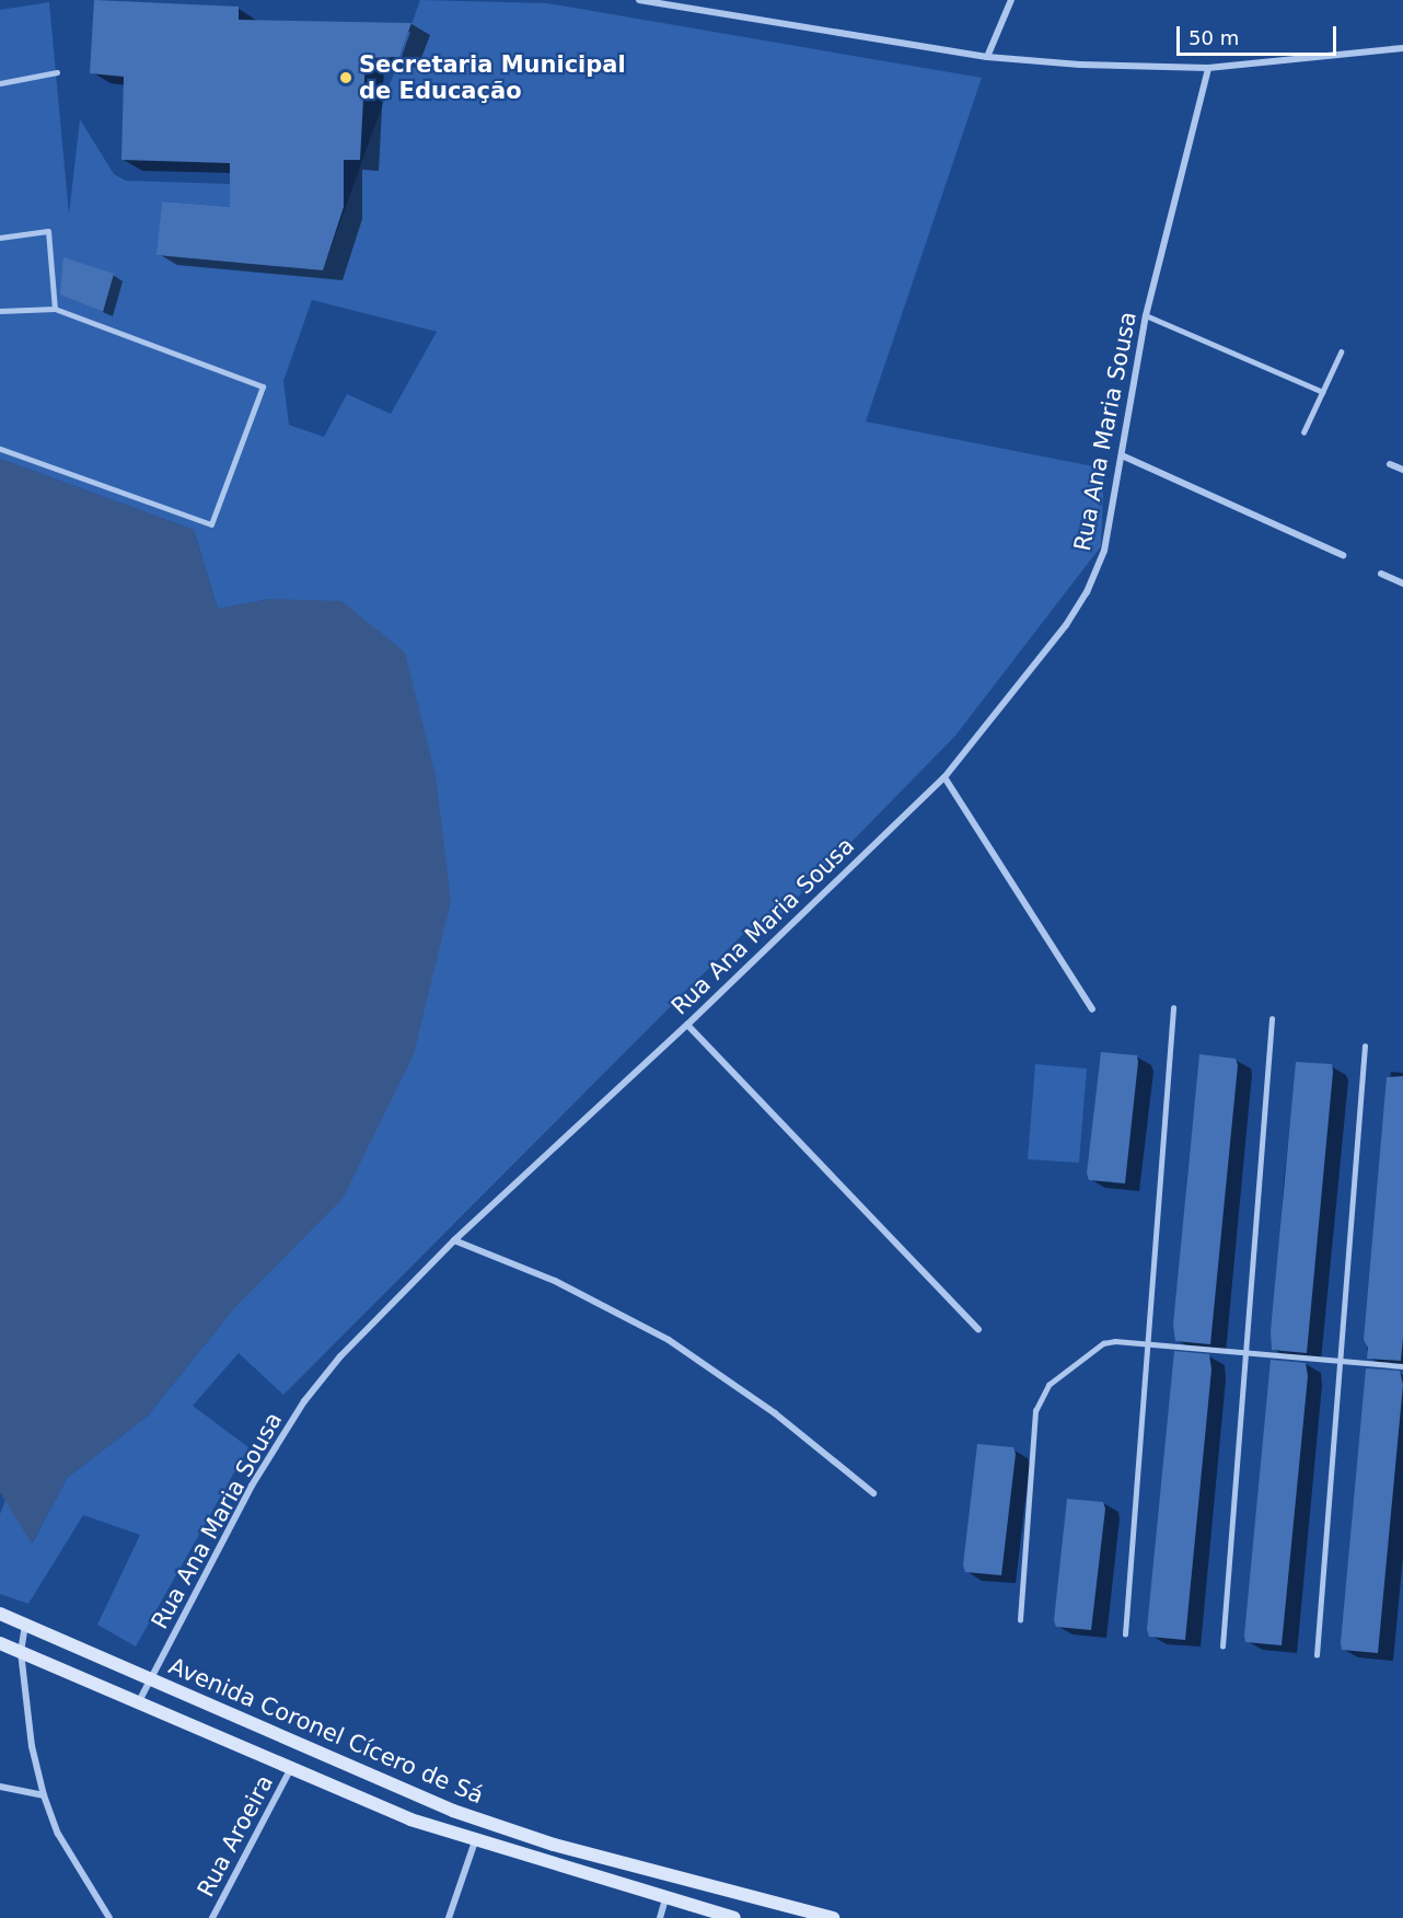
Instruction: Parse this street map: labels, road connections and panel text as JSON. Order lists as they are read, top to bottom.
{
  "streets": {
    "main road": ["Avenida Coronel Cícero de Sá"],
    "street": ["Rua Ana Maria Sousa", "Rua Aroeira"]
  },
  "crossings": [
    ["Rua Ana Maria Sousa", "Avenida Coronel Cícero de Sá"],
    ["Avenida Coronel Cícero de Sá", "Rua Aroeira"]
  ],
  "places": ["Secretaria Municipal de Educação"],
  "scale_bar": "50 m"
}
